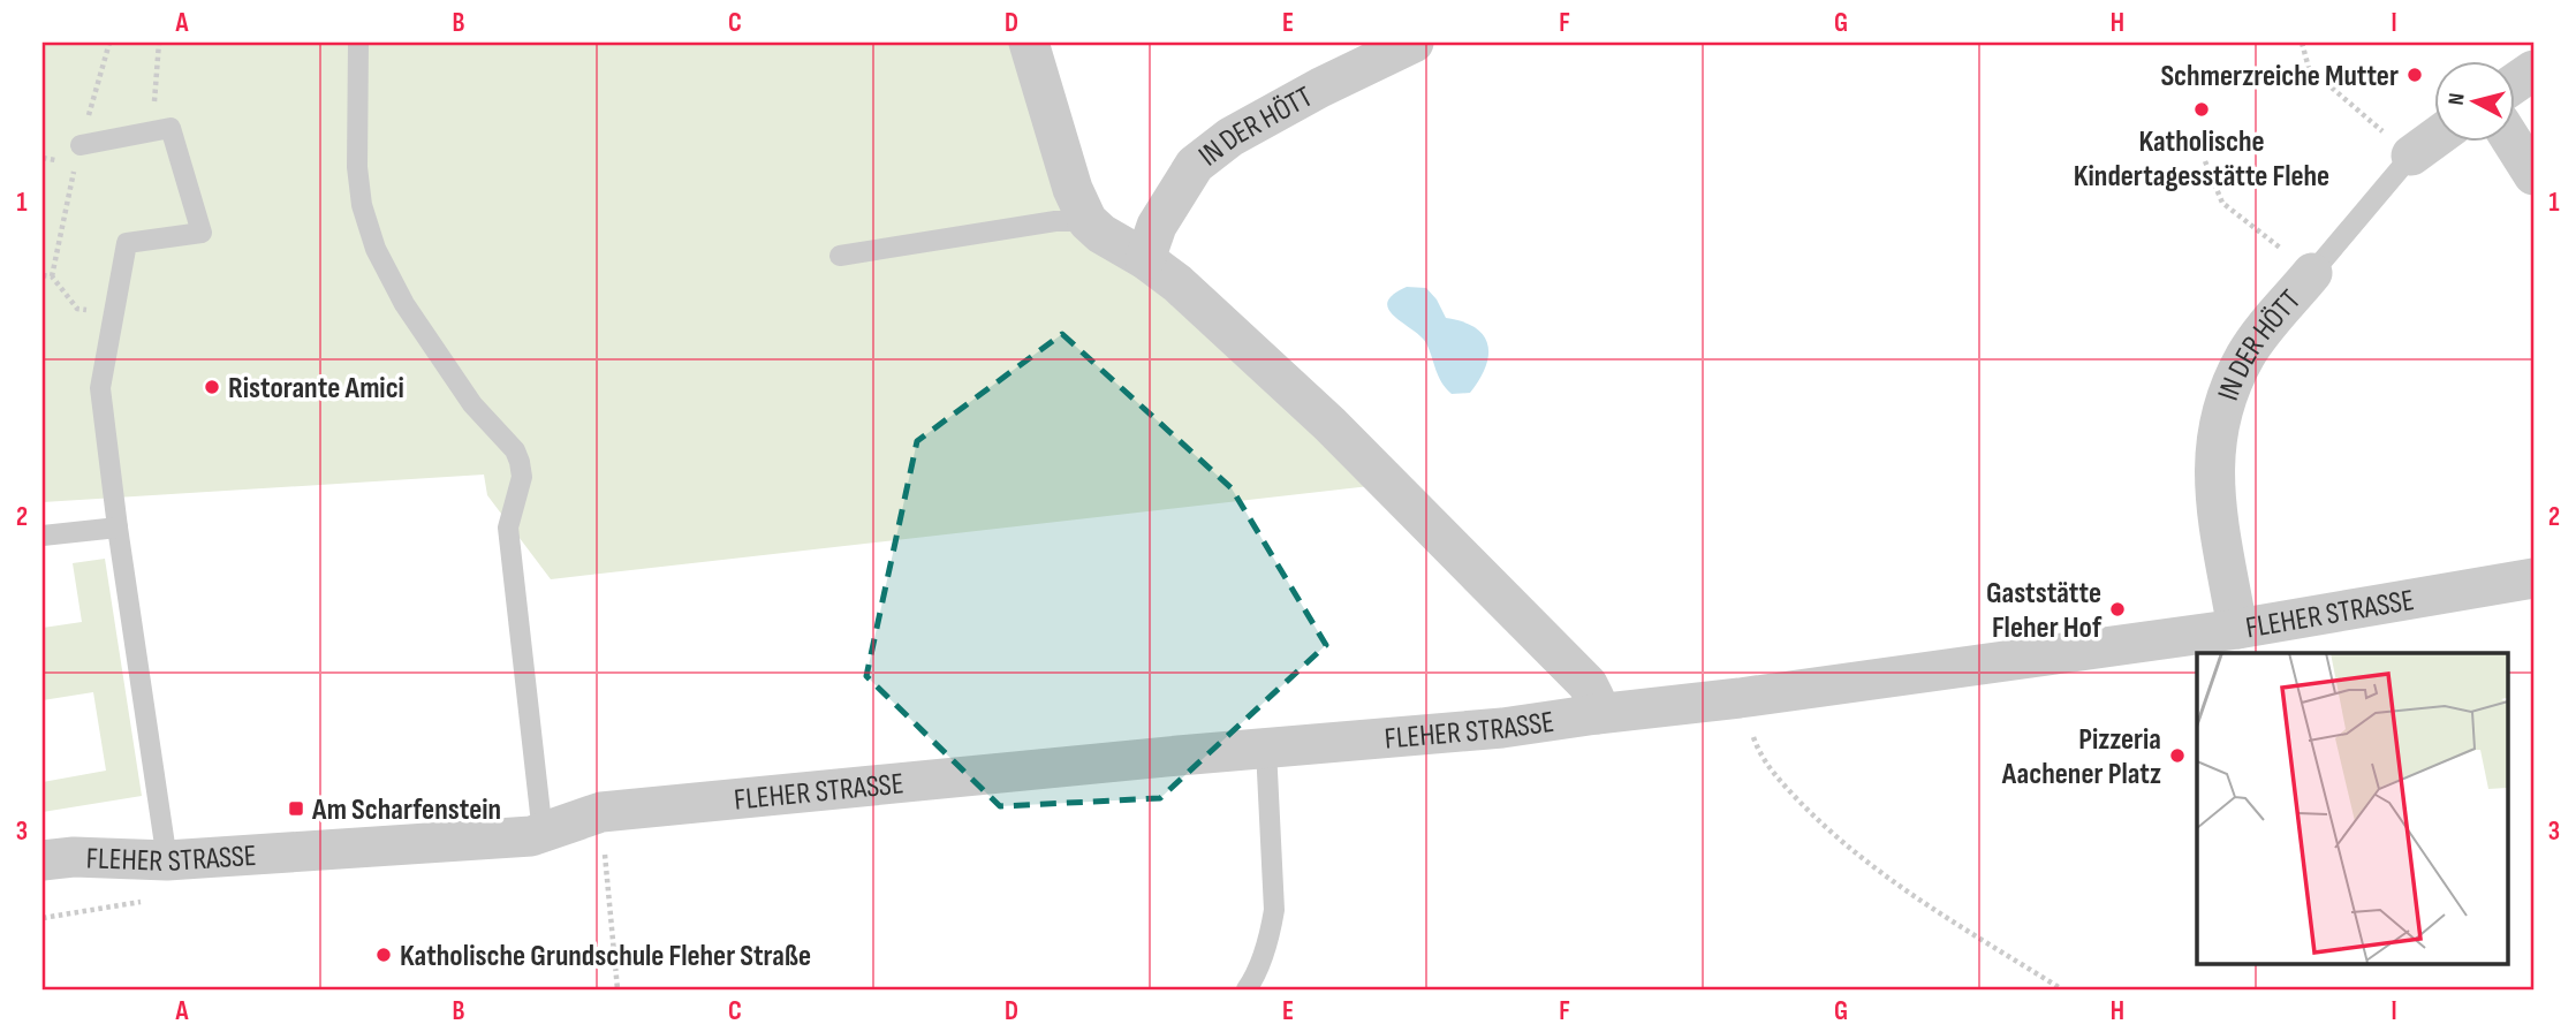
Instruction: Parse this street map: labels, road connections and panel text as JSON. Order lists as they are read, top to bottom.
{
  "streets": {
    "street": ["IN DER HÖTT", "FLEHER STRASSE"]
  },
  "crossings": [
    ["IN DER HÖTT", "FLEHER STRASSE"]
  ],
  "places": {
    "other": [
      "Schmerzreiche Mutter",
      "Katholische Kindertagesstätte Flehe",
      "Ristorante Amici",
      "Gaststätte Fleher Hof",
      "Pizzeria Aachener Platz",
      "Katholische Grundschule Fleher Straße"
    ],
    "transit": ["Am Scharfenstein"]
  },
  "north": "left",
  "grid": {
    "columns": [
      "A",
      "B",
      "C",
      "D",
      "E",
      "F",
      "G",
      "H",
      "I"
    ],
    "rows": ["1", "2", "3"]
  }
}
